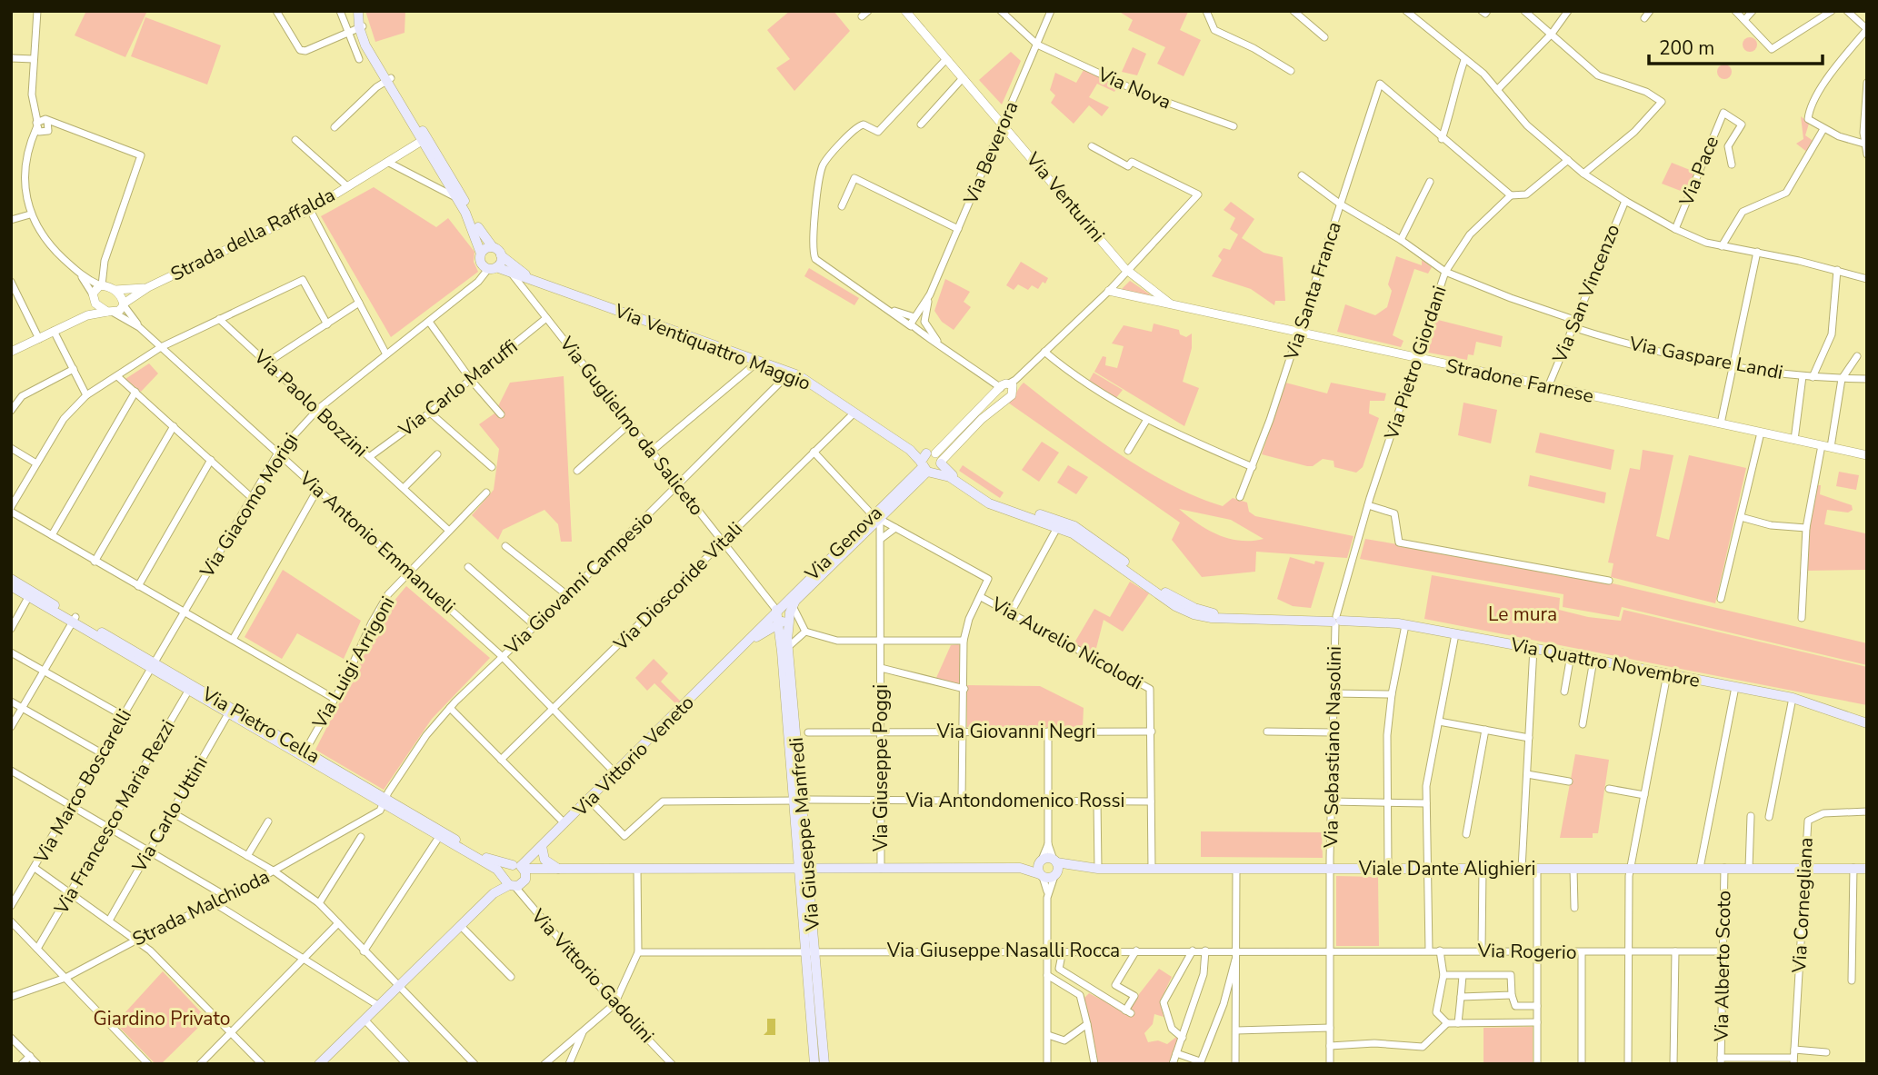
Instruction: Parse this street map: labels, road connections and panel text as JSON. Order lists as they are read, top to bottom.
{
  "streets": {
    "main road": [
      "Via Ventiquattro Maggio",
      "Via Genova",
      "Via Quattro Novembre",
      "Via Pietro Cella",
      "Via Vittorio Veneto",
      "Via Giuseppe Manfredi",
      "Viale Dante Alighieri"
    ],
    "street": [
      "Via Nova",
      "Via Beverora",
      "Via Pace",
      "Via Venturini",
      "Strada della Raffalda",
      "Via Santa Franca",
      "Via San Vincenzo",
      "Via Gaspare Landi",
      "Via Pietro Giordani",
      "Stradone Farnese",
      "Via Carlo Maruffi",
      "Via Paolo Bozzini",
      "Via Guglielmo da Saliceto",
      "Via Giacomo Morigi",
      "Via Antonio Emmanueli",
      "Via Giovanni Campesio",
      "Via Dioscoride Vitali",
      "Via Aurelio Nicolodi",
      "Via Luigi Arrigoni",
      "Via Giovanni Negri",
      "Via Sebastiano Nasolini",
      "Via Giuseppe Poggi",
      "Via Marco Boscarelli",
      "Via Antondomenico Rossi",
      "Via Carlo Uttini",
      "Via Francesco Maria Rezzi",
      "Via Cornegliana",
      "Strada Malchioda",
      "Via Giuseppe Nasalli Rocca",
      "Via Rogerio",
      "Via Alberto Scoto",
      "Via Vittorio Gadolini"
    ]
  },
  "crossings": [
    ["Via Nova", "Via Beverora"],
    ["Via Beverora", "Via Venturini"],
    ["Via Venturini", "Stradone Farnese"],
    ["Strada della Raffalda", "Via Ventiquattro Maggio"],
    ["Strada della Raffalda", "Via Antonio Emmanueli"],
    ["Via Santa Franca", "Via Gaspare Landi"],
    ["Via Santa Franca", "Stradone Farnese"],
    ["Via San Vincenzo", "Via Gaspare Landi"],
    ["Via San Vincenzo", "Stradone Farnese"],
    ["Via Ventiquattro Maggio", "Via Guglielmo da Saliceto"],
    ["Via Ventiquattro Maggio", "Via Giacomo Morigi"],
    ["Via Ventiquattro Maggio", "Via Genova"],
    ["Via Ventiquattro Maggio", "Via Giovanni Campesio"],
    ["Via Ventiquattro Maggio", "Via Dioscoride Vitali"],
    ["Via Ventiquattro Maggio", "Via Quattro Novembre"],
    ["Via Gaspare Landi", "Via Pietro Giordani"],
    ["Via Pietro Giordani", "Stradone Farnese"],
    ["Via Pietro Giordani", "Via Sebastiano Nasolini"],
    ["Via Carlo Maruffi", "Via Paolo Bozzini"],
    ["Via Carlo Maruffi", "Via Guglielmo da Saliceto"],
    ["Via Paolo Bozzini", "Via Giacomo Morigi"],
    ["Via Paolo Bozzini", "Via Luigi Arrigoni"],
    ["Via Guglielmo da Saliceto", "Via Genova"],
    ["Via Guglielmo da Saliceto", "Via Giovanni Campesio"],
    ["Via Guglielmo da Saliceto", "Via Dioscoride Vitali"],
    ["Via Guglielmo da Saliceto", "Via Vittorio Veneto"],
    ["Via Guglielmo da Saliceto", "Via Giuseppe Manfredi"],
    ["Via Giacomo Morigi", "Via Antonio Emmanueli"],
    ["Via Giacomo Morigi", "Via Pietro Cella"],
    ["Via Giacomo Morigi", "Via Marco Boscarelli"],
    ["Via Antonio Emmanueli", "Via Giovanni Campesio"],
    ["Via Antonio Emmanueli", "Via Dioscoride Vitali"],
    ["Via Antonio Emmanueli", "Via Luigi Arrigoni"],
    ["Via Antonio Emmanueli", "Via Vittorio Veneto"],
    ["Via Genova", "Via Quattro Novembre"],
    ["Via Genova", "Via Vittorio Veneto"],
    ["Via Genova", "Via Giuseppe Poggi"],
    ["Via Genova", "Via Giuseppe Manfredi"],
    ["Via Giovanni Campesio", "Via Pietro Cella"],
    ["Via Giovanni Campesio", "Strada Malchioda"],
    ["Via Aurelio Nicolodi", "Via Giovanni Negri"],
    ["Via Luigi Arrigoni", "Via Pietro Cella"],
    ["Via Quattro Novembre", "Via Sebastiano Nasolini"],
    ["Via Pietro Cella", "Via Vittorio Veneto"],
    ["Via Pietro Cella", "Via Marco Boscarelli"],
    ["Via Pietro Cella", "Via Carlo Uttini"],
    ["Via Pietro Cella", "Via Francesco Maria Rezzi"],
    ["Via Pietro Cella", "Via Giuseppe Manfredi"],
    ["Via Pietro Cella", "Strada Malchioda"],
    ["Via Pietro Cella", "Via Vittorio Gadolini"],
    ["Via Giovanni Negri", "Via Giuseppe Poggi"],
    ["Via Sebastiano Nasolini", "Viale Dante Alighieri"],
    ["Via Sebastiano Nasolini", "Via Giuseppe Nasalli Rocca"],
    ["Via Sebastiano Nasolini", "Via Rogerio"],
    ["Via Vittorio Veneto", "Via Antondomenico Rossi"],
    ["Via Vittorio Veneto", "Via Giuseppe Manfredi"],
    ["Via Vittorio Veneto", "Via Vittorio Gadolini"],
    ["Via Giuseppe Poggi", "Via Antondomenico Rossi"],
    ["Via Antondomenico Rossi", "Via Giuseppe Manfredi"],
    ["Via Giuseppe Manfredi", "Via Giuseppe Nasalli Rocca"],
    ["Viale Dante Alighieri", "Via Cornegliana"],
    ["Viale Dante Alighieri", "Via Alberto Scoto"],
    ["Via Giuseppe Nasalli Rocca", "Via Rogerio"],
    ["Via Rogerio", "Via Alberto Scoto"]
  ],
  "parks": ["Le mura", "Giardino Privato"],
  "scale_bar": "200 m"
}
